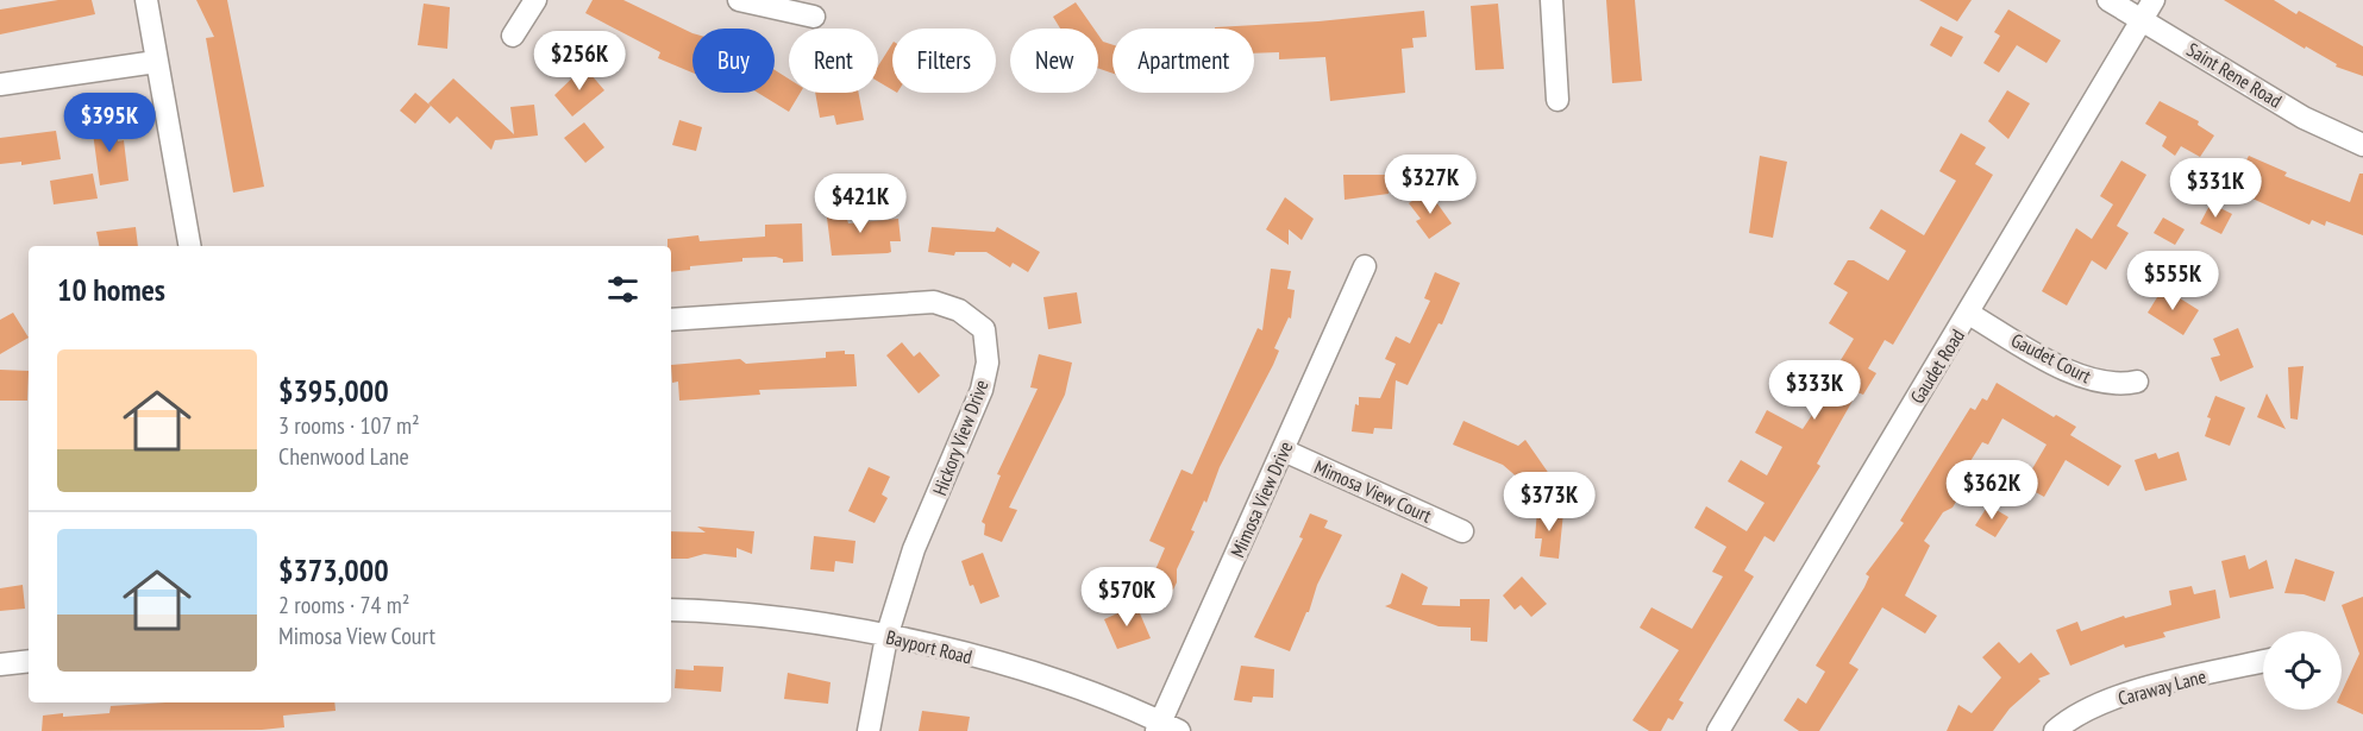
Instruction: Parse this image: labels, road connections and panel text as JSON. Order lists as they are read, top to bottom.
{
  "streets": {
    "street": [
      "Saint Rene Road",
      "Gaudet Court",
      "Gaudet Road",
      "Hickory View Drive",
      "Mimosa View Court",
      "Mimosa View Drive",
      "Bayport Road",
      "Caraway Lane"
    ]
  },
  "crossings": [
    ["Saint Rene Road", "Gaudet Road"],
    ["Gaudet Court", "Gaudet Road"],
    ["Hickory View Drive", "Bayport Road"],
    ["Mimosa View Court", "Mimosa View Drive"],
    ["Mimosa View Drive", "Bayport Road"]
  ],
  "page": {
    "chip": [
      "Buy",
      "Rent",
      "Filters",
      "New",
      "Apartment"
    ],
    "price": [
      "$256K",
      "$395K",
      "$327K",
      "$331K",
      "$421K",
      "$555K",
      "$333K",
      "$362K",
      "$373K",
      "$570K"
    ],
    "heading": "10 homes",
    "list": [
      {
        "name": "$395,000",
        "note": "3 rooms · 107 m² · Chenwood Lane"
      },
      {
        "name": "$373,000",
        "note": "2 rooms · 74 m² · Mimosa View Court"
      }
    ]
  }
}
